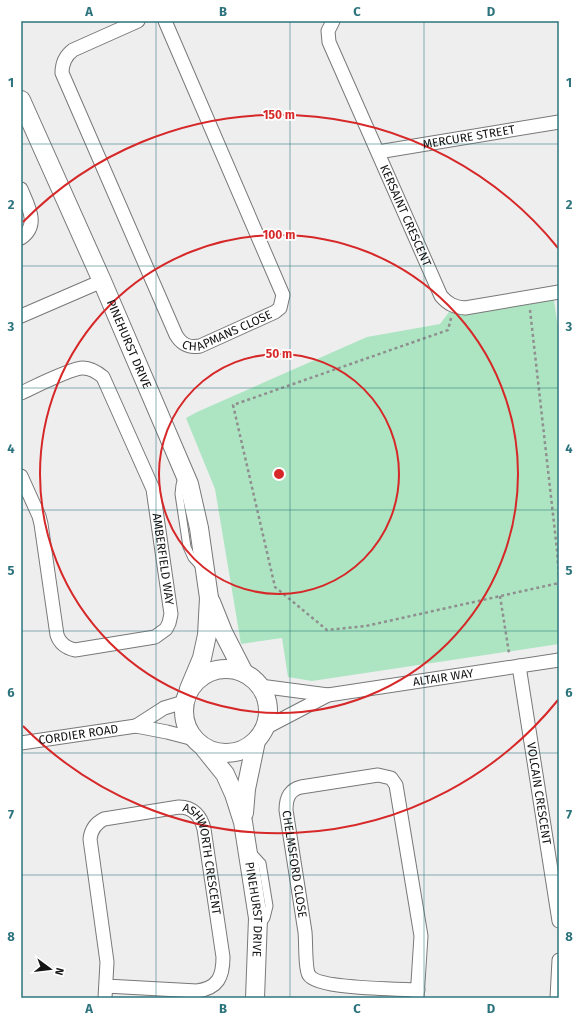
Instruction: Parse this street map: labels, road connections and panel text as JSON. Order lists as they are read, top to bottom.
{
  "streets": {
    "street": [
      "MERCURE STREET",
      "KERSAINT CRESCENT",
      "CHAPMANS CLOSE",
      "PINEHURST DRIVE",
      "AMBERFIELD WAY",
      "ALTAIR WAY",
      "CORDIER ROAD",
      "VOLCAIN CRESCENT",
      "ASHWORTH CRESCENT",
      "CHELMSFORD CLOSE"
    ]
  },
  "crossings": [
    ["MERCURE STREET", "KERSAINT CRESCENT"],
    ["PINEHURST DRIVE", "ALTAIR WAY"],
    ["PINEHURST DRIVE", "CORDIER ROAD"],
    ["ALTAIR WAY", "CORDIER ROAD"],
    ["ALTAIR WAY", "VOLCAIN CRESCENT"]
  ],
  "north": "right",
  "grid": {
    "columns": [
      "A",
      "B",
      "C",
      "D"
    ],
    "rows": [
      "1",
      "2",
      "3",
      "4",
      "5",
      "6",
      "7",
      "8"
    ]
  },
  "rings": ["150 m", "100 m", "50 m"]
}
